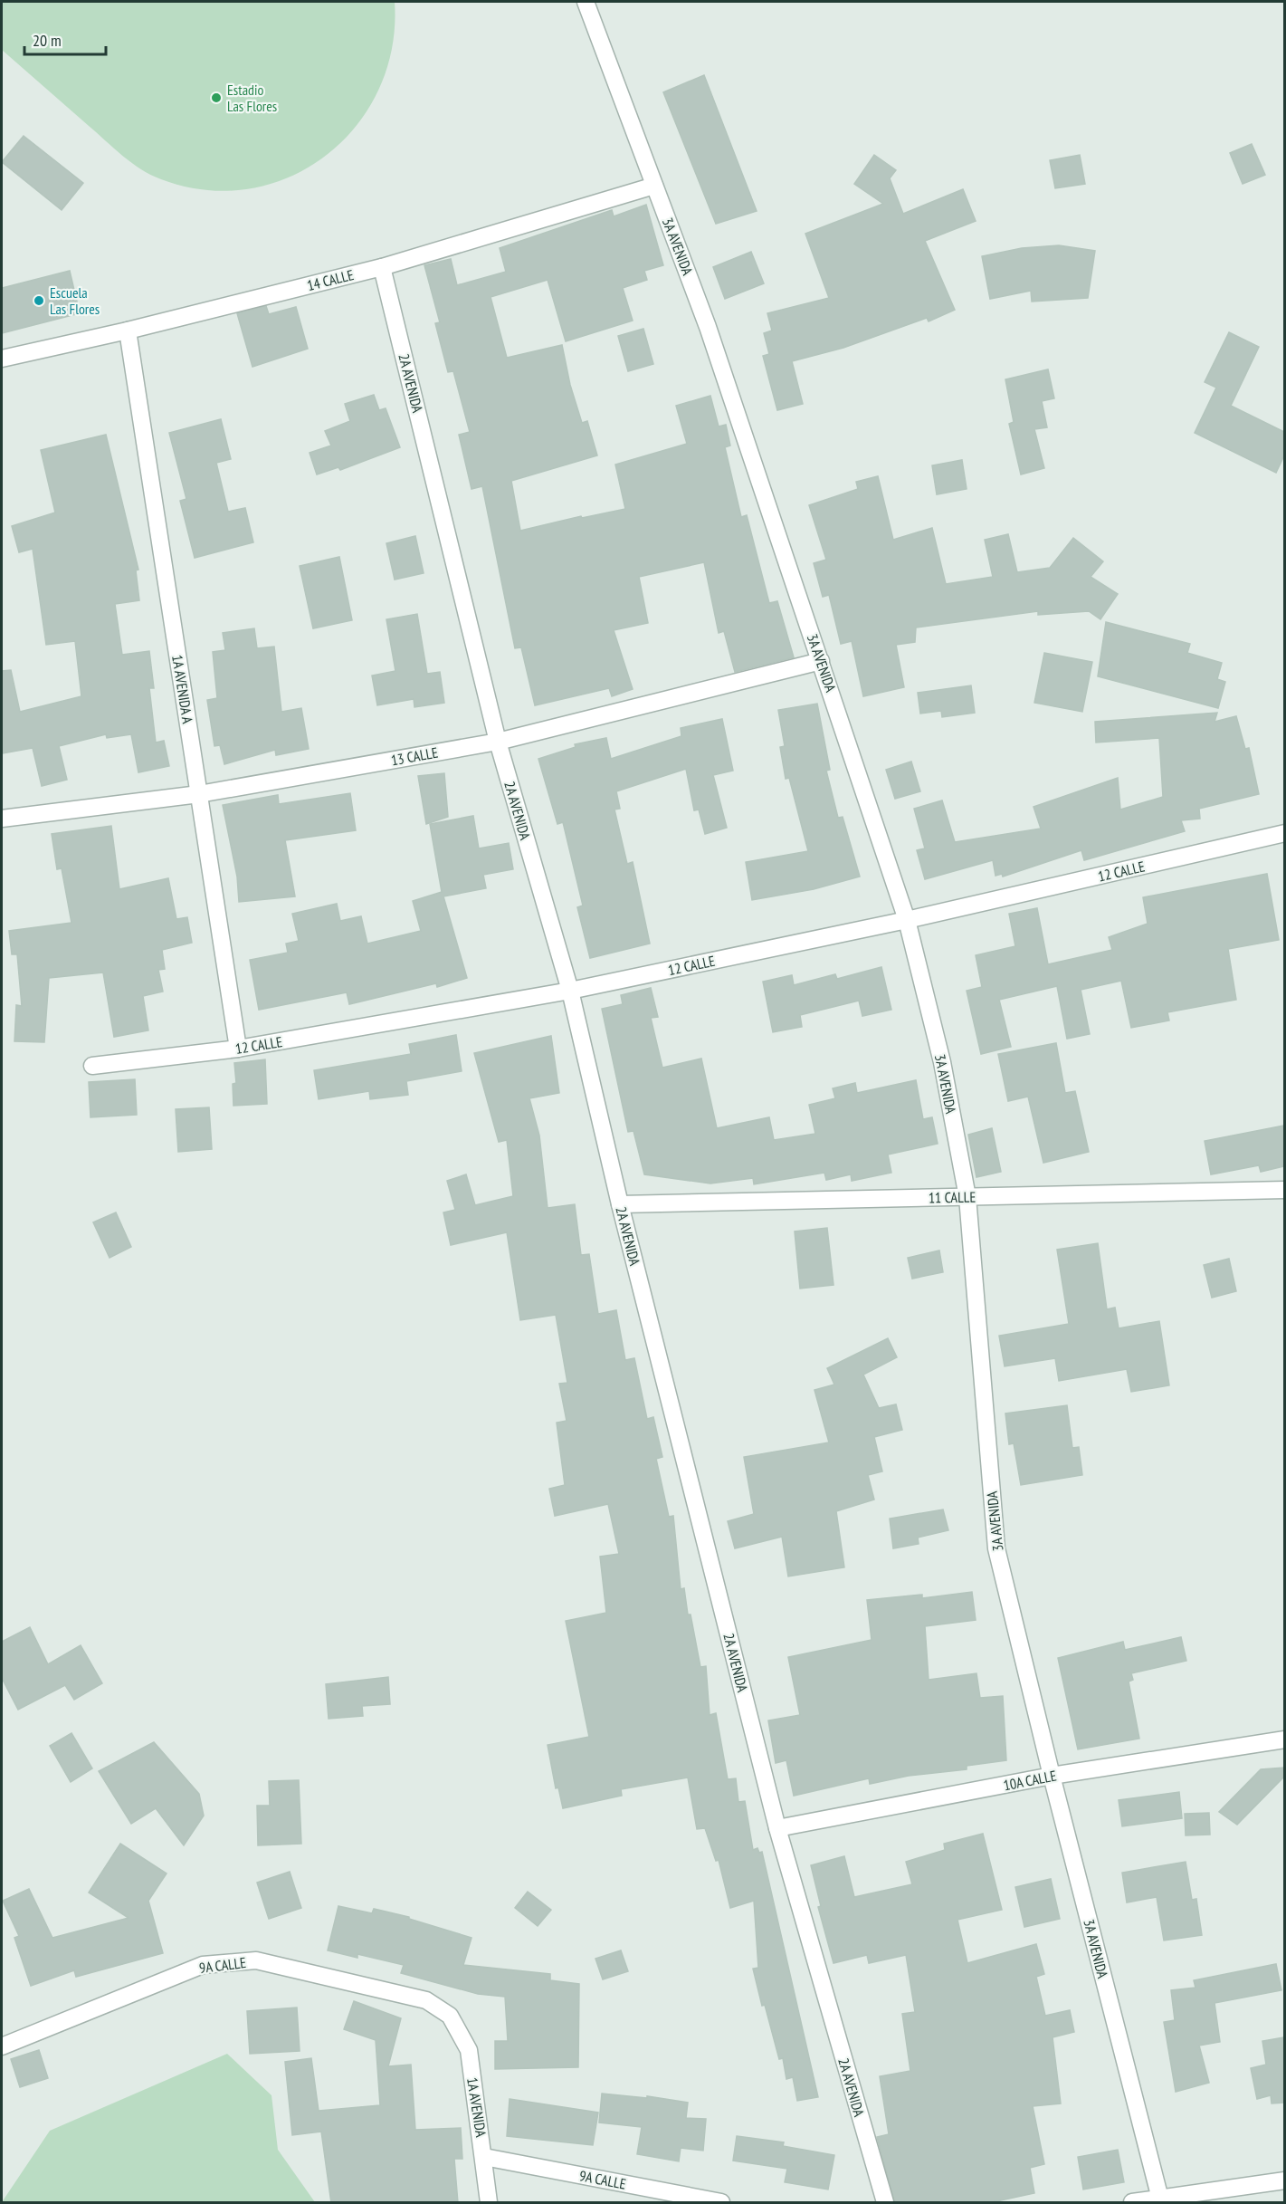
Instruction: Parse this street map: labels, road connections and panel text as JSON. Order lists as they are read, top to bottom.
{
  "streets": {
    "street": [
      "3A AVENIDA",
      "14 CALLE",
      "2A AVENIDA",
      "1A AVENIDA A",
      "13 CALLE",
      "12 CALLE",
      "11 CALLE",
      "10A CALLE",
      "9A CALLE",
      "1A AVENIDA"
    ]
  },
  "crossings": [
    ["3A AVENIDA", "14 CALLE"],
    ["3A AVENIDA", "13 CALLE"],
    ["3A AVENIDA", "12 CALLE"],
    ["3A AVENIDA", "11 CALLE"],
    ["3A AVENIDA", "10A CALLE"],
    ["14 CALLE", "2A AVENIDA"],
    ["14 CALLE", "1A AVENIDA A"],
    ["2A AVENIDA", "13 CALLE"],
    ["2A AVENIDA", "12 CALLE"],
    ["2A AVENIDA", "11 CALLE"],
    ["2A AVENIDA", "10A CALLE"],
    ["1A AVENIDA A", "13 CALLE"],
    ["1A AVENIDA A", "12 CALLE"],
    ["9A CALLE", "1A AVENIDA"]
  ],
  "places": ["Estadio Las Flores", "Escuela Las Flores"],
  "scale_bar": "20 m"
}
